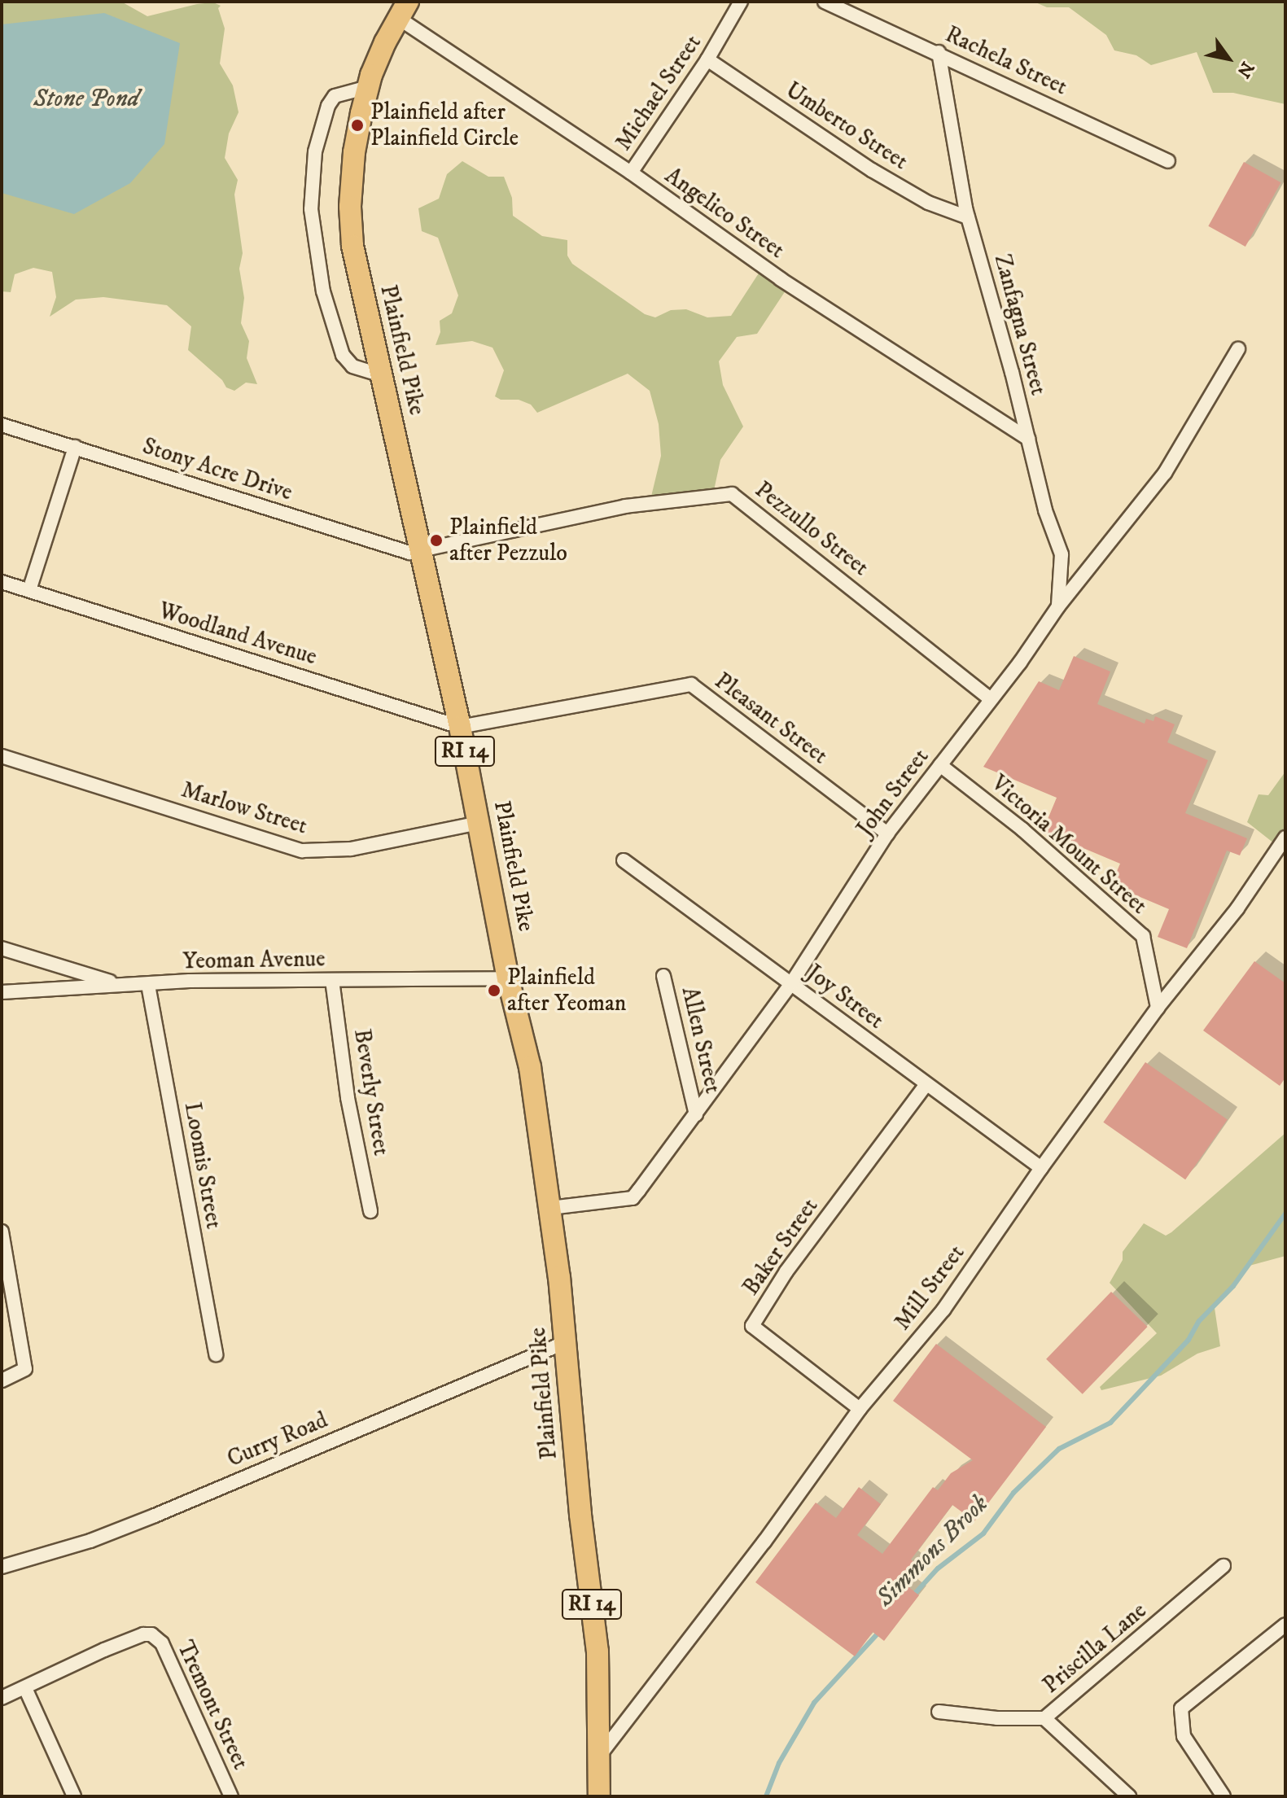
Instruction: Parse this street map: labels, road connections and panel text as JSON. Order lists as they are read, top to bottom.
{
  "streets": {
    "main road": ["Plainfield Pike", "RI 14"],
    "street": [
      "Rachela Street",
      "Michael Street",
      "Umberto Street",
      "Angelico Street",
      "Zanfagna Street",
      "Stony Acre Drive",
      "Pezzullo Street",
      "Woodland Avenue",
      "Pleasant Street",
      "John Street",
      "Marlow Street",
      "Victoria Mount Street",
      "Yeoman Avenue",
      "Joy Street",
      "Allen Street",
      "Beverly Street",
      "Loomis Street",
      "Baker Street",
      "Mill Street",
      "Curry Road",
      "Priscilla Lane",
      "Tremont Street"
    ]
  },
  "crossings": [
    ["Rachela Street", "Zanfagna Street"],
    ["Michael Street", "Umberto Street"],
    ["Michael Street", "Angelico Street"],
    ["Umberto Street", "Zanfagna Street"],
    ["Angelico Street", "Zanfagna Street"],
    ["Angelico Street", "Plainfield Pike"],
    ["Zanfagna Street", "John Street"],
    ["Plainfield Pike", "Stony Acre Drive"],
    ["Plainfield Pike", "Pezzullo Street"],
    ["Plainfield Pike", "Woodland Avenue"],
    ["Plainfield Pike", "Pleasant Street"],
    ["Plainfield Pike", "John Street"],
    ["Plainfield Pike", "Marlow Street"],
    ["Plainfield Pike", "Yeoman Avenue"],
    ["Plainfield Pike", "Mill Street"],
    ["Plainfield Pike", "Curry Road"],
    ["Stony Acre Drive", "Pezzullo Street"],
    ["Pezzullo Street", "John Street"],
    ["Woodland Avenue", "Pleasant Street"],
    ["Pleasant Street", "John Street"],
    ["John Street", "Victoria Mount Street"],
    ["John Street", "Joy Street"],
    ["John Street", "Allen Street"],
    ["Victoria Mount Street", "Mill Street"],
    ["Yeoman Avenue", "Beverly Street"],
    ["Yeoman Avenue", "Loomis Street"],
    ["Joy Street", "Baker Street"],
    ["Joy Street", "Mill Street"],
    ["Baker Street", "Mill Street"]
  ],
  "water": ["Stone Pond", "Simmons Brook"],
  "places": ["Plainfield after Plainfield Circle", "Plainfield after Pezzulo", "Plainfield after Yeoman"],
  "north": "bottom right"
}
